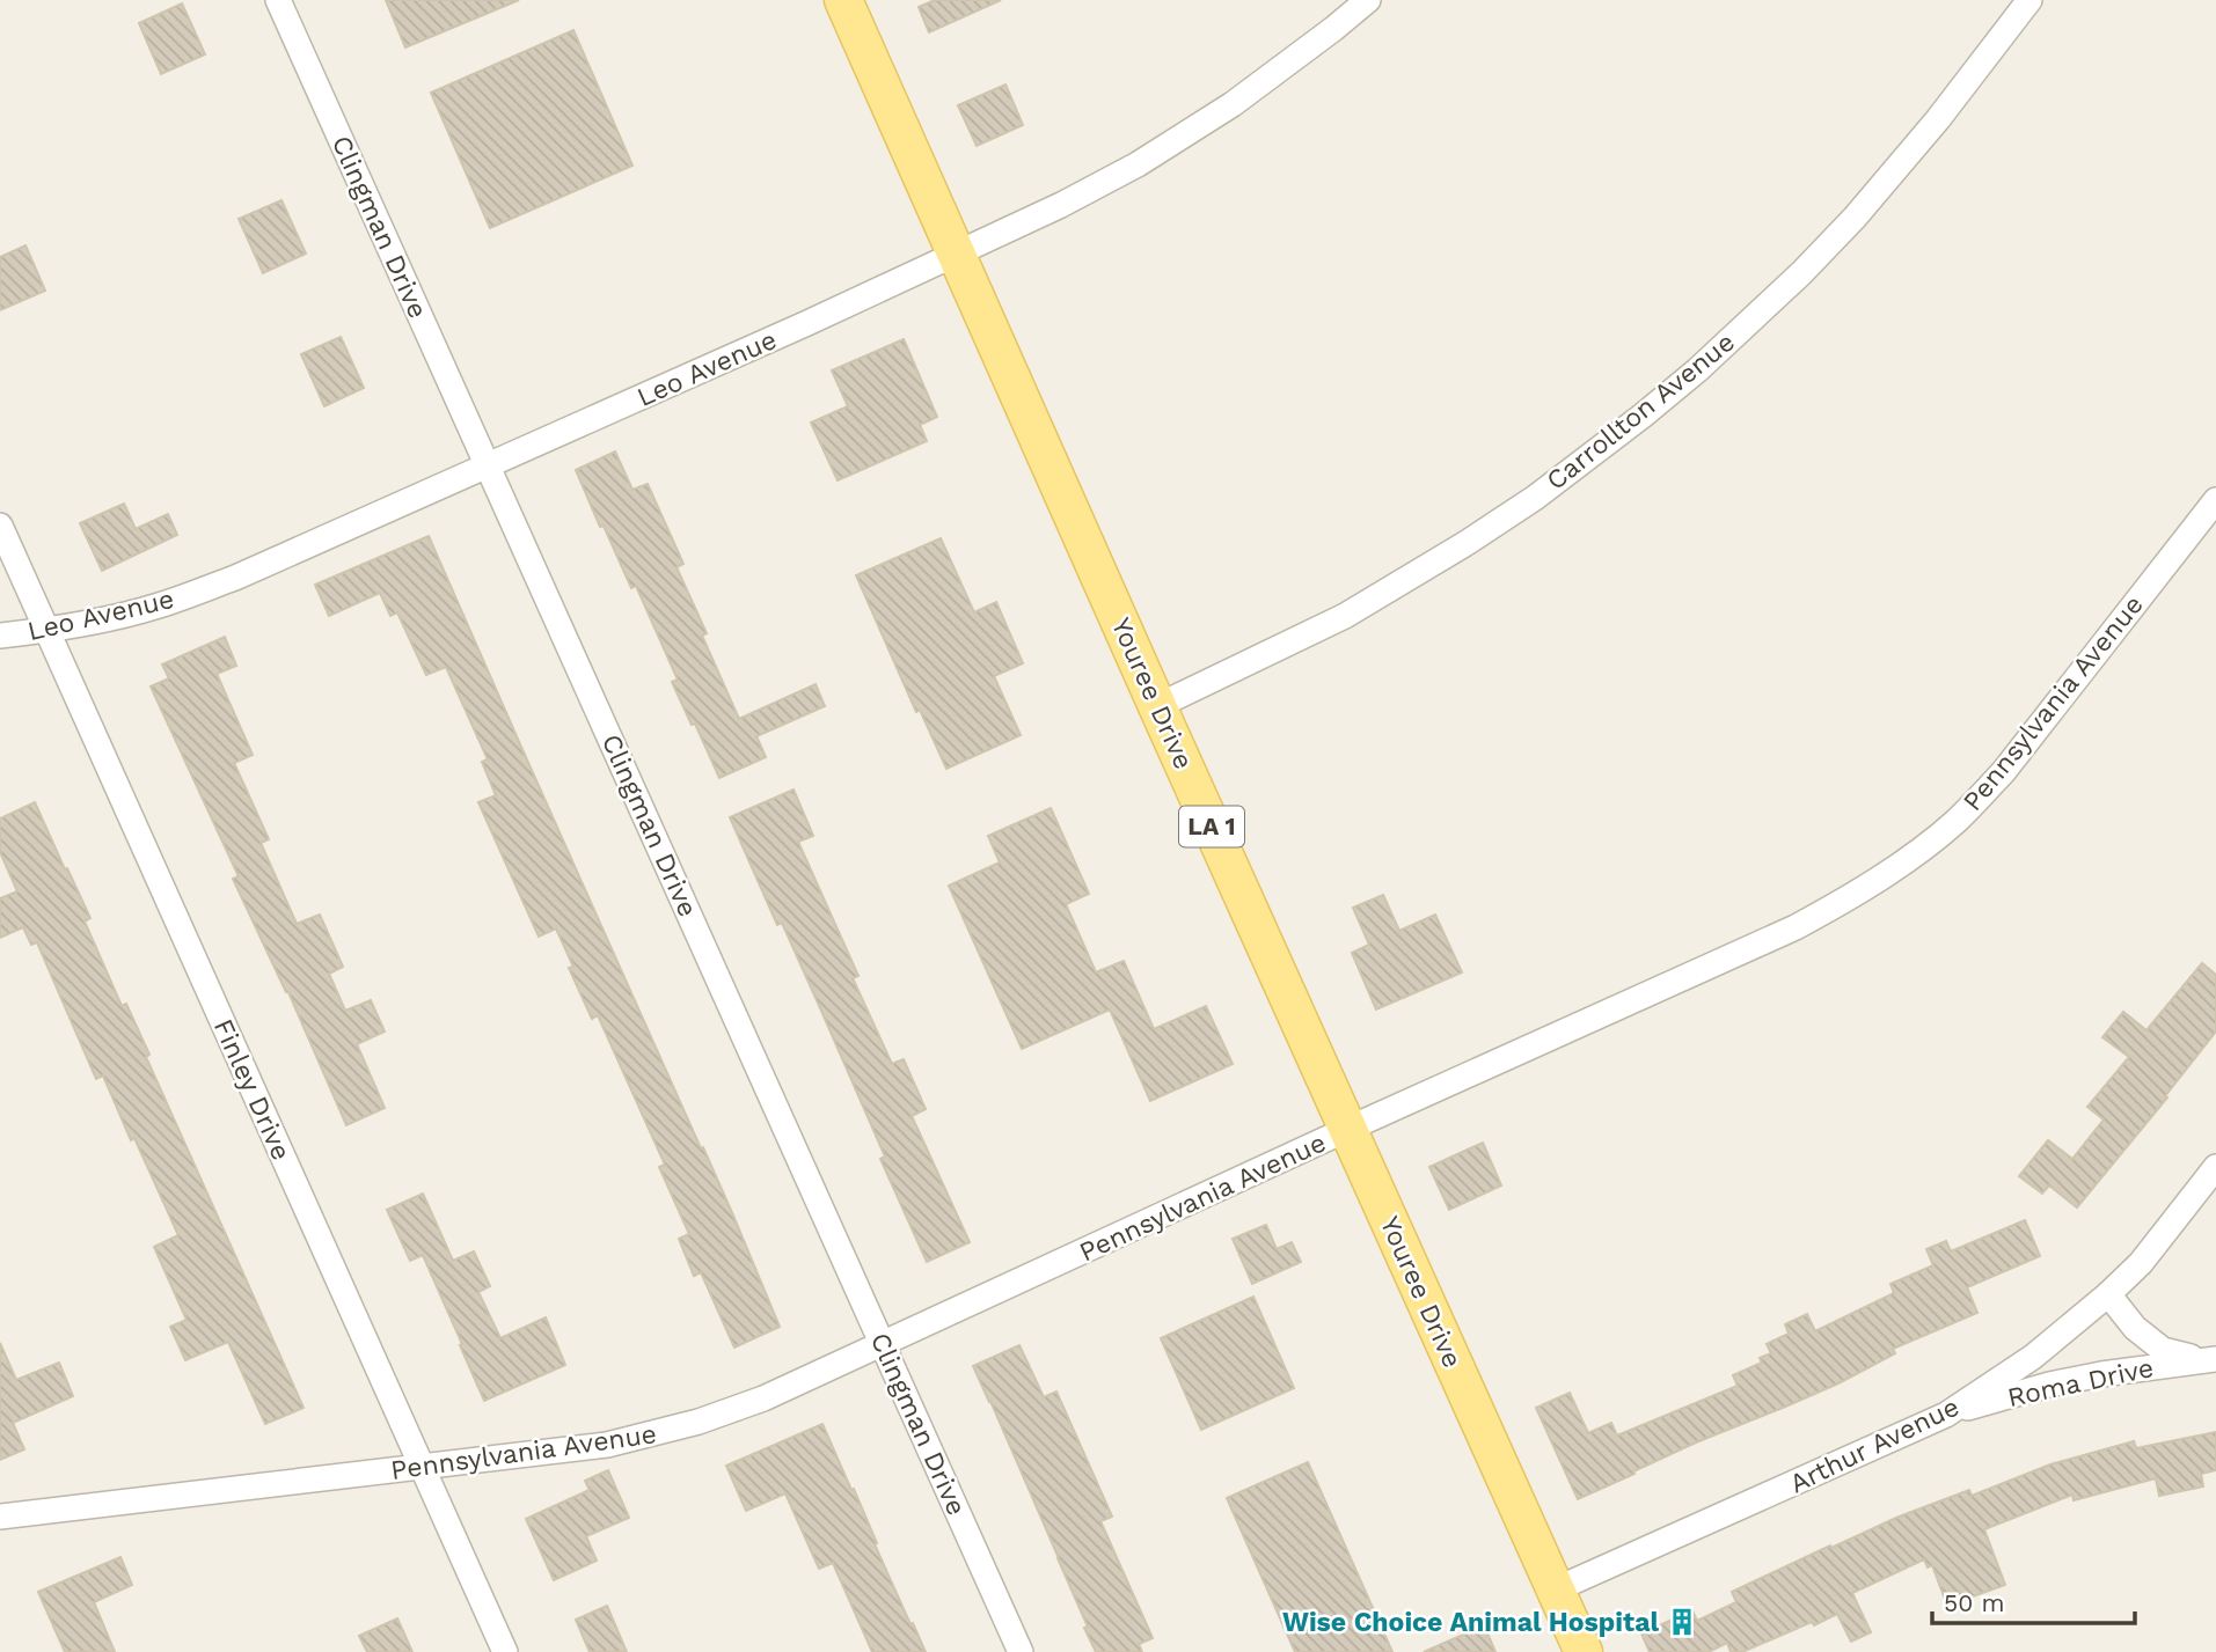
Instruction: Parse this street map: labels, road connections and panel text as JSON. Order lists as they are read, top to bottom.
{
  "streets": {
    "main road": ["Youree Drive", "LA 1"],
    "street": [
      "Clingman Drive",
      "Leo Avenue",
      "Carrollton Avenue",
      "Pennsylvania Avenue",
      "Finley Drive",
      "Roma Drive",
      "Arthur Avenue"
    ]
  },
  "crossings": [
    ["Clingman Drive", "Leo Avenue"],
    ["Clingman Drive", "Pennsylvania Avenue"],
    ["Leo Avenue", "Youree Drive"],
    ["Leo Avenue", "Finley Drive"],
    ["Carrollton Avenue", "Youree Drive"],
    ["Youree Drive", "Pennsylvania Avenue"],
    ["Youree Drive", "Arthur Avenue"],
    ["Pennsylvania Avenue", "Finley Drive"],
    ["Roma Drive", "Arthur Avenue"]
  ],
  "places": {
    "building": ["Wise Choice Animal Hospital"]
  },
  "scale_bar": "50 m"
}
